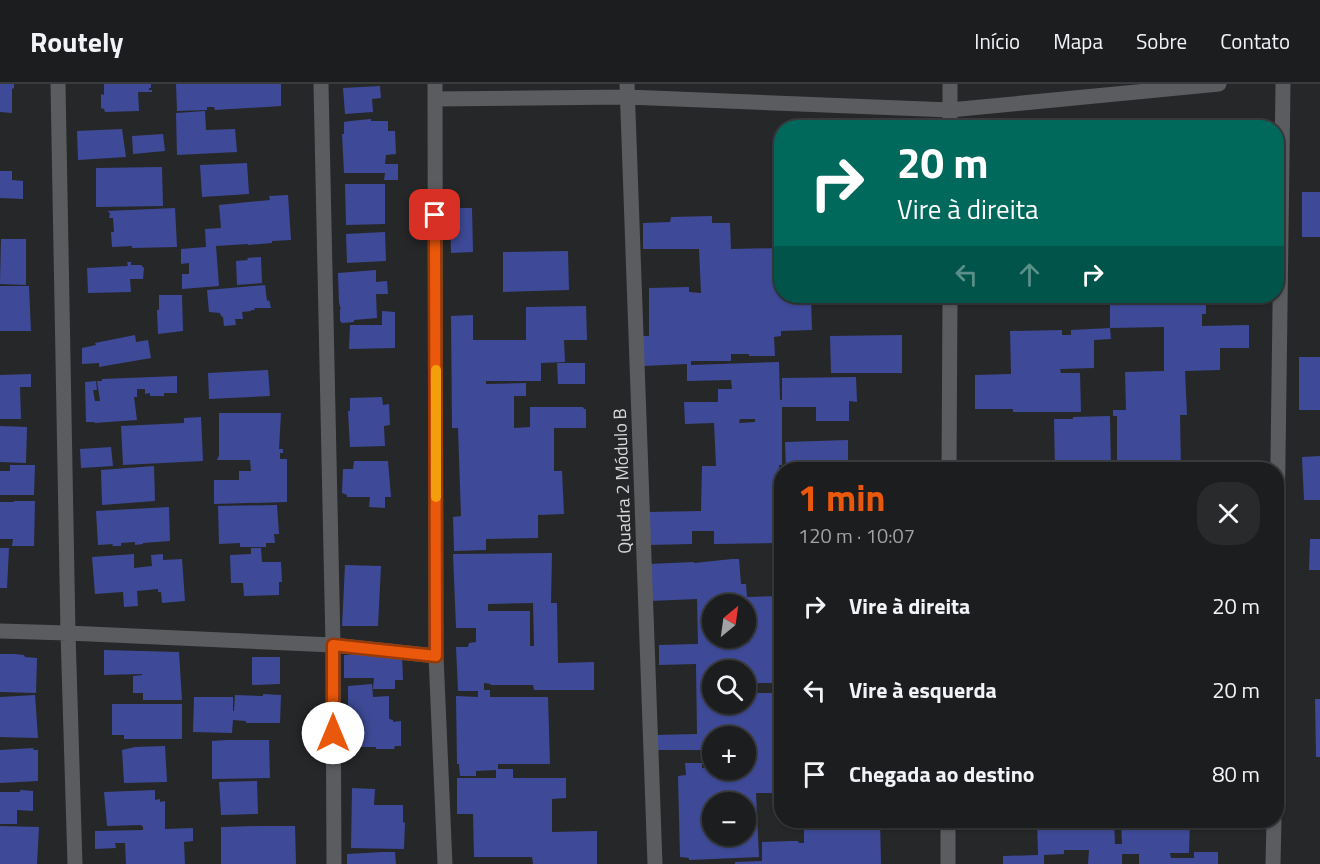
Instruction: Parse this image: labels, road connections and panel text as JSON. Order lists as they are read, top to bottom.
{
  "streets": {
    "street": ["Quadra 2 Módulo B"]
  },
  "north": "top right",
  "page": {
    "header": "Routely",
    "nav": [
      "Início",
      "Mapa",
      "Sobre",
      "Contato"
    ],
    "turn": ["20 m", "Vire à direita"],
    "heading": ["1 min", "120 m · 10:07"],
    "list": [
      {
        "name": "Vire à direita",
        "value": "20 m"
      },
      {
        "name": "Vire à esquerda",
        "value": "20 m"
      },
      {
        "name": "Chegada ao destino",
        "value": "80 m"
      }
    ],
    "map_buttons": ["+", "−"]
  }
}
